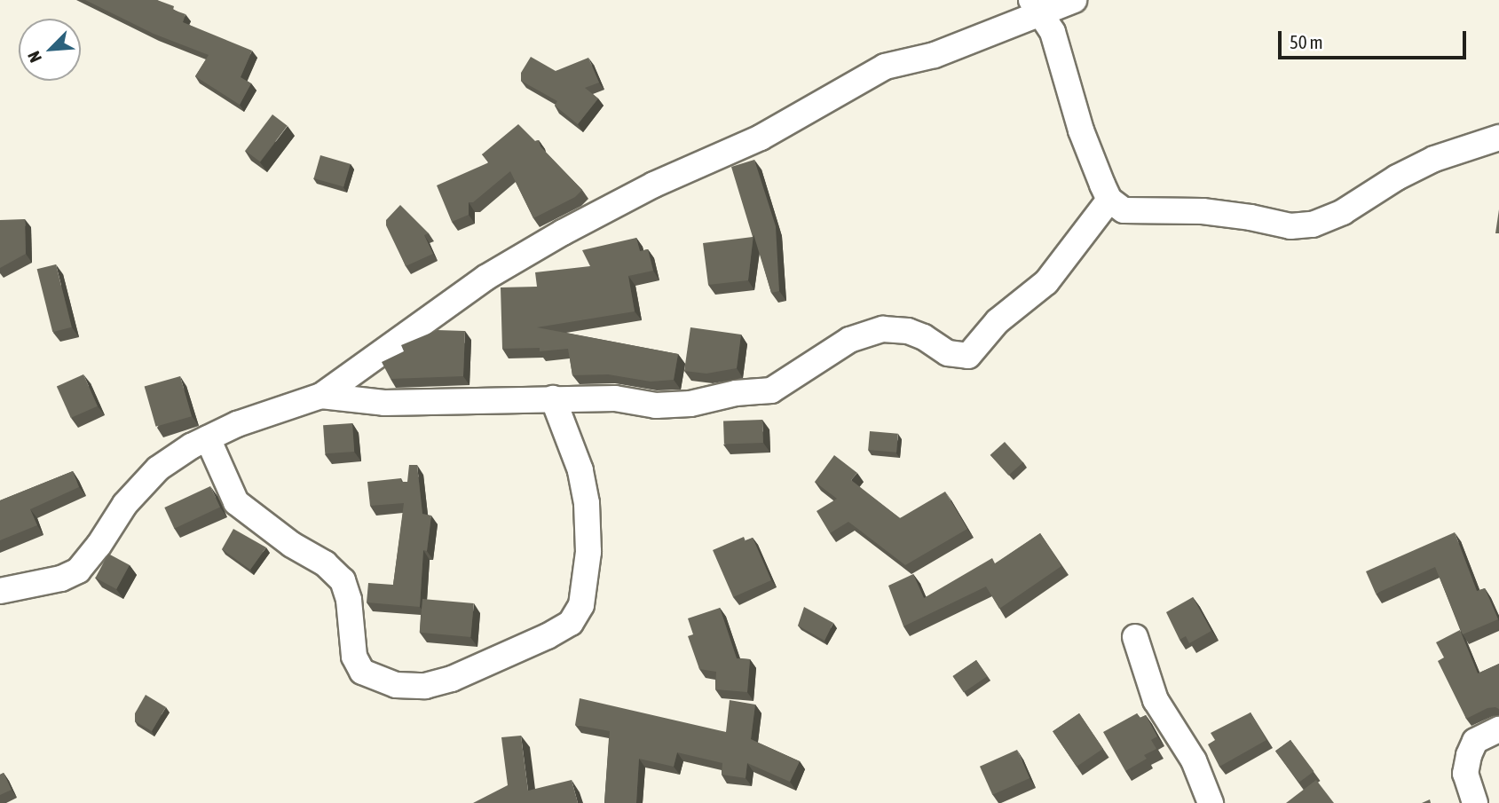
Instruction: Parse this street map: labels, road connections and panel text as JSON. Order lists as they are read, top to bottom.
{
  "scale_bar": "50 m",
  "north": "bottom left"
}
